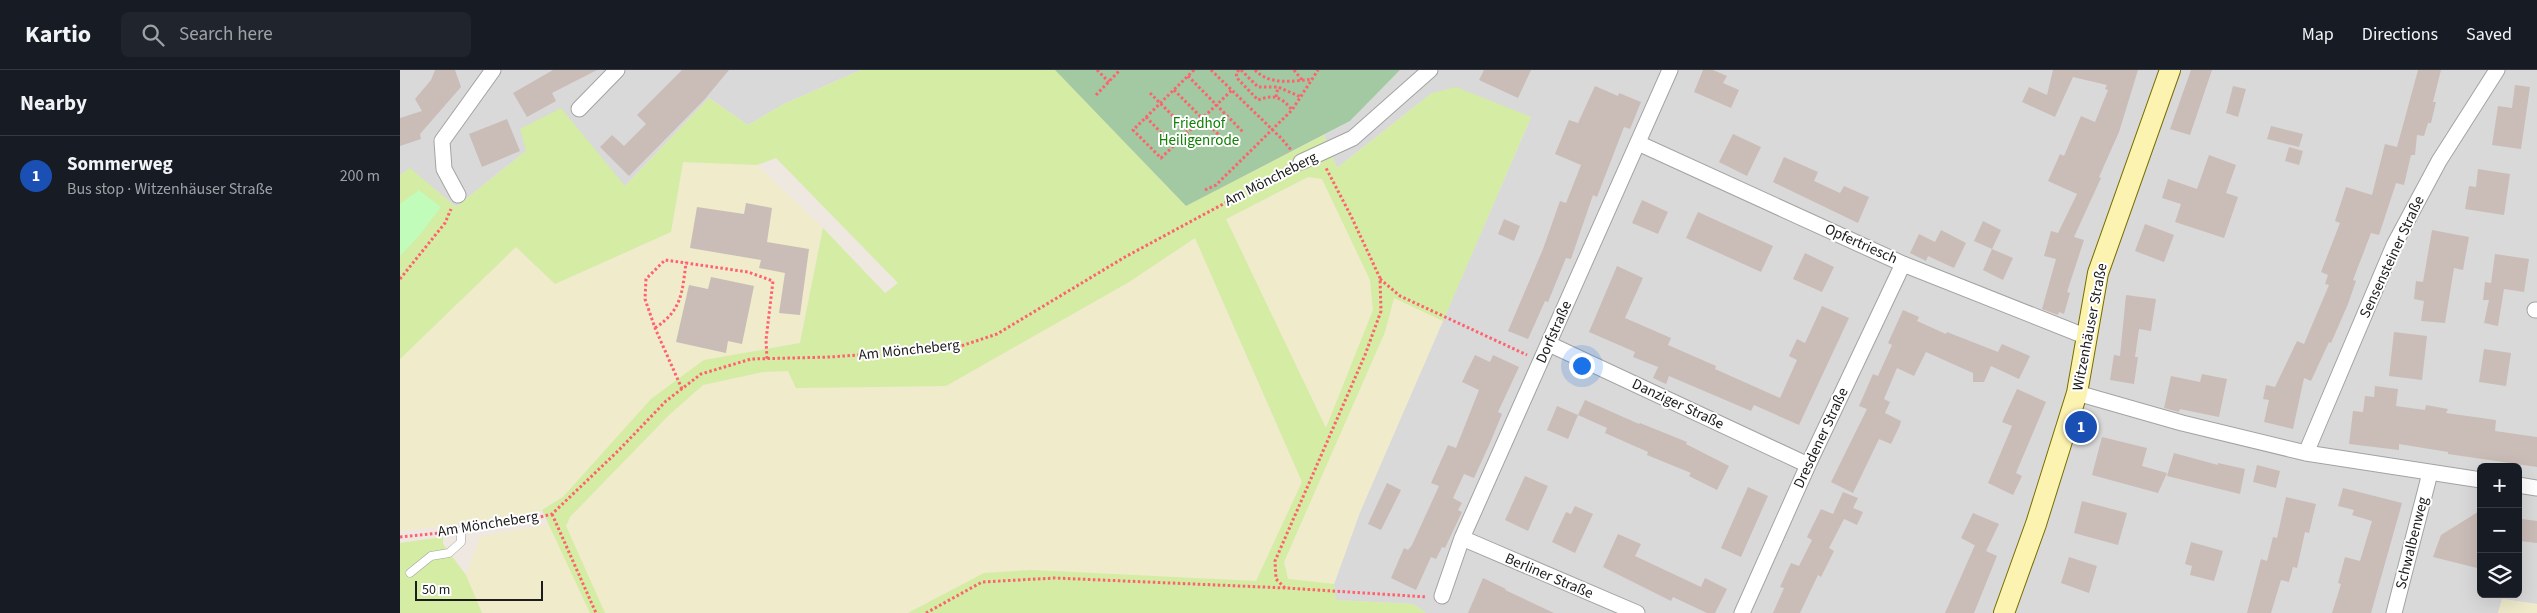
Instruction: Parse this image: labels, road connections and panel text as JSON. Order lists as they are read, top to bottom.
{
  "streets": {
    "main road": ["Witzenhäuser Straße"],
    "street": [
      "Am Möncheberg",
      "Opfertriesch",
      "Sensensteiner Straße",
      "Dorfstraße",
      "Danziger Straße",
      "Dresdener Straße",
      "Schwalbenweg",
      "Berliner Straße"
    ]
  },
  "crossings": [
    ["Opfertriesch", "Witzenhäuser Straße"],
    ["Opfertriesch", "Dorfstraße"],
    ["Opfertriesch", "Dresdener Straße"],
    ["Dorfstraße", "Danziger Straße"],
    ["Dorfstraße", "Berliner Straße"],
    ["Danziger Straße", "Dresdener Straße"]
  ],
  "parks": ["Friedhof Heiligenrode"],
  "scale_bar": "50 m",
  "page": {
    "header": "Kartio",
    "search": "Search here",
    "nav": ["Map", "Directions", "Saved"],
    "heading": "Nearby",
    "list": [
      {
        "mark": "1",
        "name": "Sommerweg",
        "note": "Bus stop · Witzenhäuser Straße",
        "value": "200 m"
      }
    ],
    "pins": "1",
    "map_buttons": ["+", "−"],
    "scale": "50 m"
  }
}
